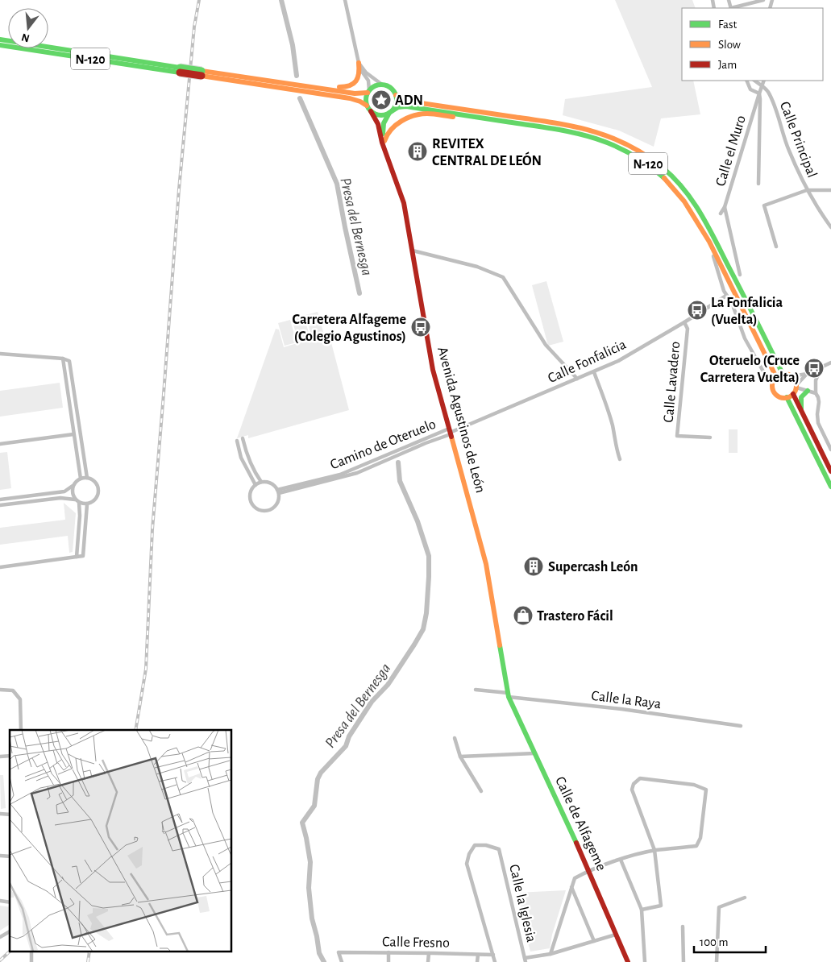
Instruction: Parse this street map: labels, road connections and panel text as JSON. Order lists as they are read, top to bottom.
{
  "streets": {
    "main road": ["N-120", "Avenida Agustinos de León", "Calle de Alfageme"],
    "street": [
      "Calle Principal",
      "Calle el Muro",
      "Calle Fonfalicia",
      "Calle Lavadero",
      "Camino de Oteruelo",
      "Calle la Raya",
      "Calle la Iglesia",
      "Calle Fresno"
    ]
  },
  "crossings": [
    ["N-120", "Avenida Agustinos de León"],
    ["Calle Principal", "Calle el Muro"],
    ["Calle Fonfalicia", "Calle Lavadero"],
    ["Calle Fonfalicia", "Avenida Agustinos de León"],
    ["Calle Fonfalicia", "Camino de Oteruelo"],
    ["Avenida Agustinos de León", "Camino de Oteruelo"],
    ["Avenida Agustinos de León", "Calle la Raya"],
    ["Avenida Agustinos de León", "Calle de Alfageme"],
    ["Calle la Raya", "Calle de Alfageme"],
    ["Calle la Iglesia", "Calle Fresno"]
  ],
  "water": ["Presa del Bernesga"],
  "places": {
    "place": ["ADN"],
    "building": ["REVITEX CENTRAL DE LEÓN", "Supercash León"],
    "bus stop": ["La Fonfalicia (Vuelta)", "Carretera Alfageme (Colegio Agustinos)", "Oteruelo (Cruce Carretera Vuelta)"],
    "shop": ["Trastero Fácil"]
  },
  "legend": ["Fast", "Slow", "Jam"],
  "scale_bar": "100 m",
  "north": "bottom"
}
